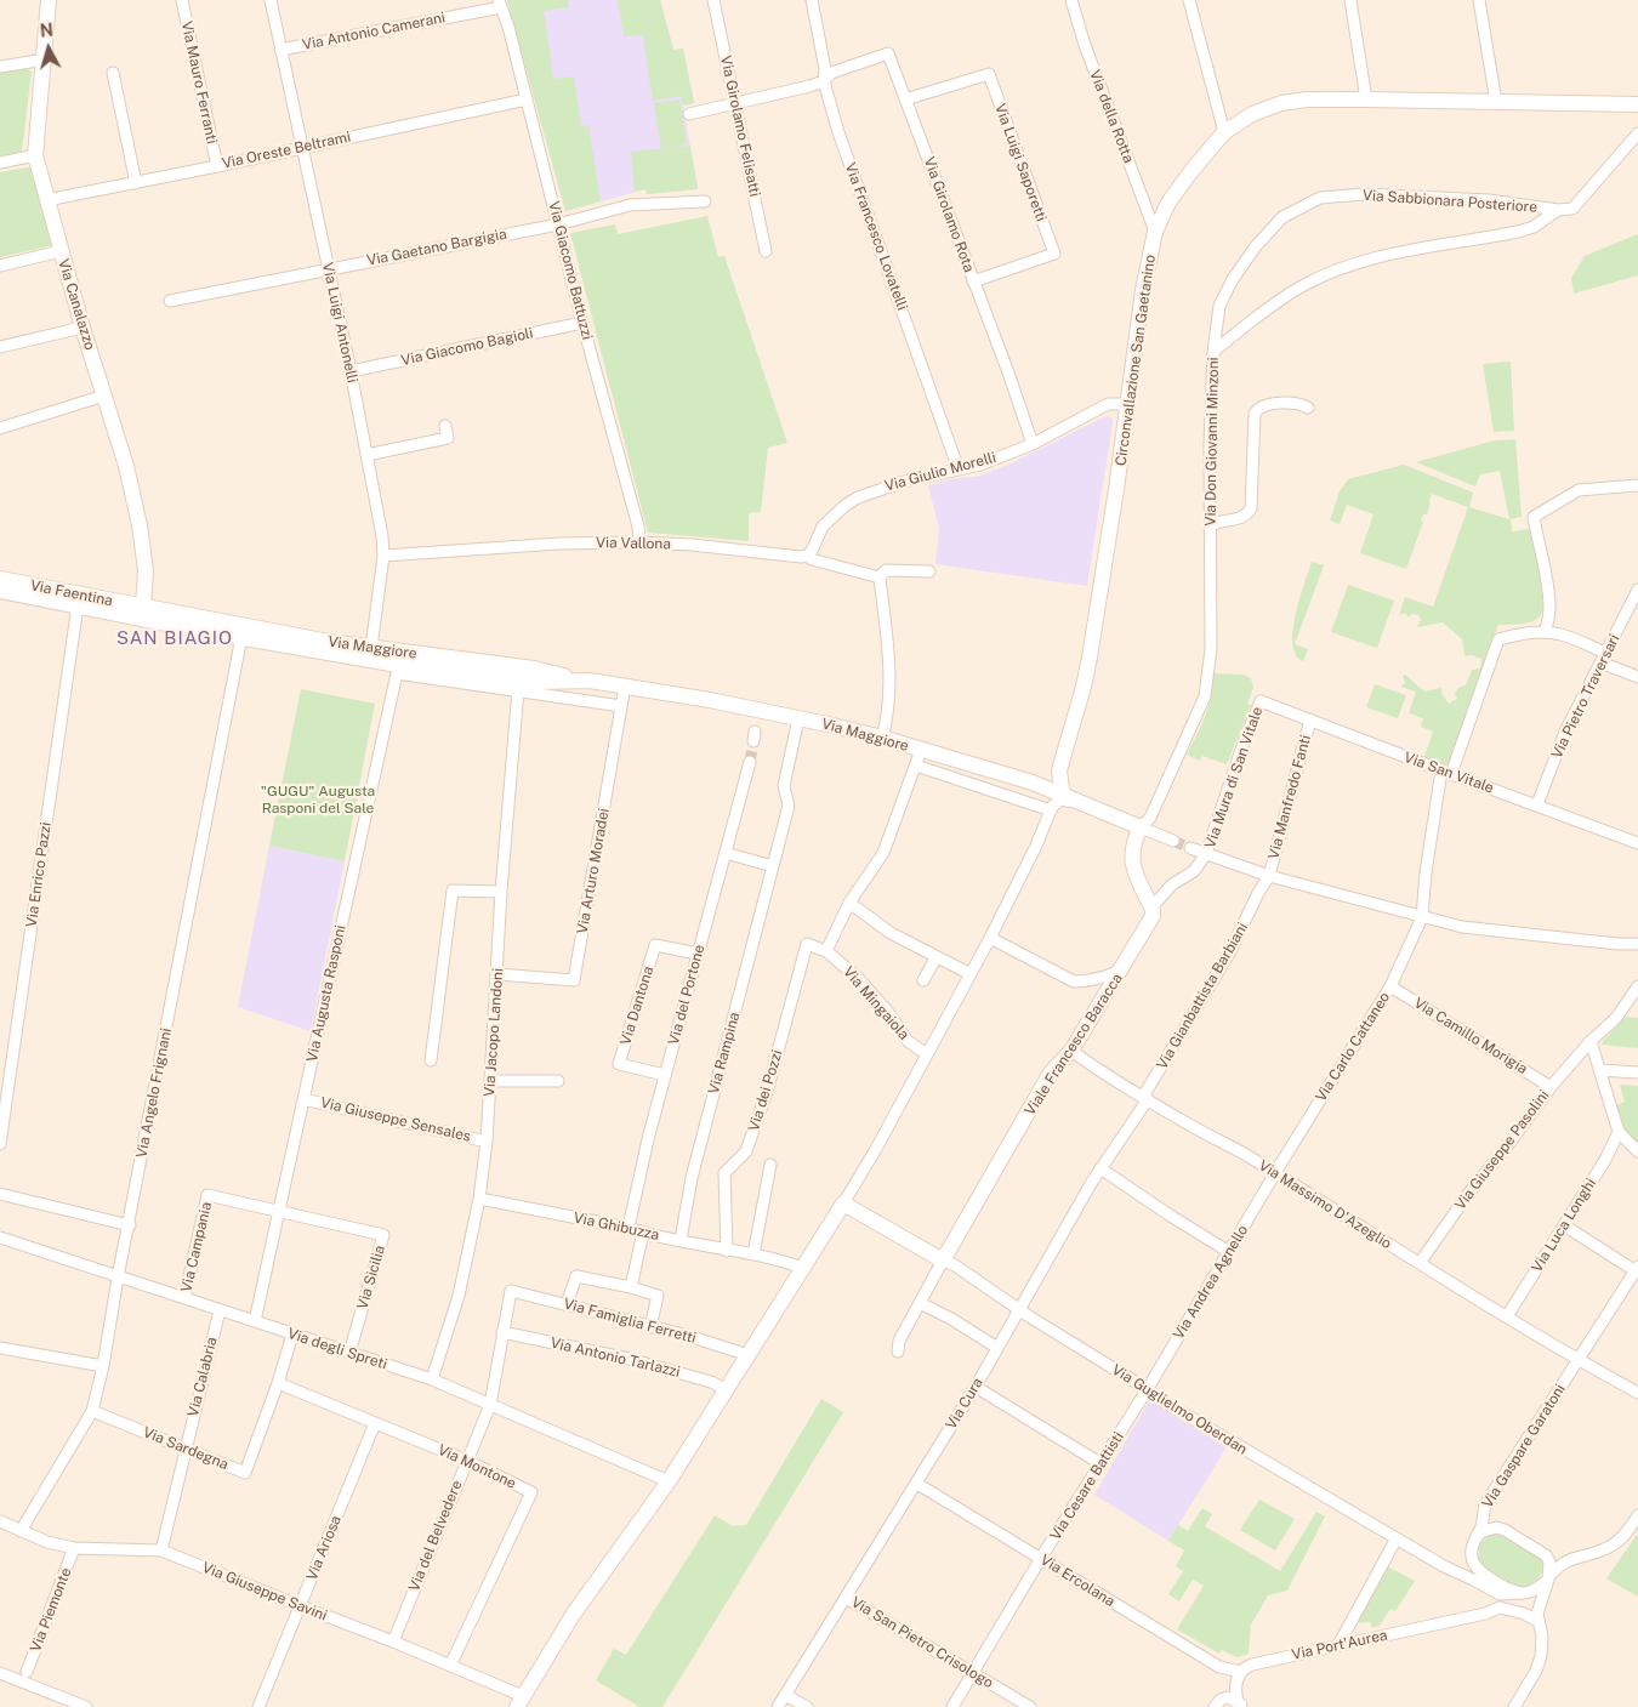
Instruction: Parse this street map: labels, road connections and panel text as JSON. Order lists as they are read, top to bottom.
{
  "streets": {
    "street": [
      "Via Antonio Camerani",
      "Via Mauro Ferranti",
      "Via della Rotta",
      "Via Girolamo Felisatti",
      "Via Oreste Beltrami",
      "Via Luigi Saporetti",
      "Via Sabbionara Posteriore",
      "Via Girolamo Rota",
      "Via Francesco Lovatelli",
      "Via Gaetano Bargigia",
      "Via Giacomo Battuzzi",
      "Via Canalazzo",
      "Via Luigi Antonelli",
      "Via Giacomo Bagioli",
      "Circonvallazione San Gaetanino",
      "Via Don Giovanni Minzoni",
      "Via Giulio Morelli",
      "Via Vallona",
      "Via Faentina",
      "Via Maggiore",
      "Via Pietro Traversari",
      "Via San Vitale",
      "Via Mura di San Vitale",
      "Via Manfredo Fanti",
      "Via Arturo Moradei",
      "Via Enrico Pazzi",
      "Via Augusta Rasponi",
      "Via del Portone",
      "Via Gianbattista Barbiani",
      "Via Mingaiola",
      "Via Dantona",
      "Via Jacopo Landoni",
      "Via Camillo Morigia",
      "Viale Francesco Baracca",
      "Via Carlo Cattaneo",
      "Via Rampina",
      "Via dei Pozzi",
      "Via Angelo Frignani",
      "Via Giuseppe Sensales",
      "Via Giuseppe Pasolini",
      "Via Massimo D'Azeglio",
      "Via Luca Longhi",
      "Via Ghibuzza",
      "Via Campania",
      "Via Sicilia",
      "Via Andrea Agnello",
      "Via Famiglia Ferretti",
      "Via degli Spreti",
      "Via Antonio Tarlazzi",
      "Via Calabria",
      "Via Cura",
      "Via Guglielmo Oberdan",
      "Via Gaspare Garatoni",
      "Via Sardegna",
      "Via Montone",
      "Via Cesare Battisti",
      "Via del Belvedere",
      "Via Ariosa",
      "Via Ercolana",
      "Via Giuseppe Savini",
      "Via Piemonte",
      "Via San Pietro Crisologo",
      "Via Port'Aurea"
    ]
  },
  "crossings": [
    ["Via Antonio Camerani", "Via Giacomo Battuzzi"],
    ["Via Antonio Camerani", "Via Luigi Antonelli"],
    ["Via Mauro Ferranti", "Via Oreste Beltrami"],
    ["Via della Rotta", "Circonvallazione San Gaetanino"],
    ["Via Oreste Beltrami", "Via Giacomo Battuzzi"],
    ["Via Oreste Beltrami", "Via Canalazzo"],
    ["Via Oreste Beltrami", "Via Luigi Antonelli"],
    ["Via Luigi Saporetti", "Via Girolamo Rota"],
    ["Via Sabbionara Posteriore", "Via Don Giovanni Minzoni"],
    ["Via Girolamo Rota", "Via Francesco Lovatelli"],
    ["Via Girolamo Rota", "Via Giulio Morelli"],
    ["Via Francesco Lovatelli", "Via Giulio Morelli"],
    ["Via Gaetano Bargigia", "Via Giacomo Battuzzi"],
    ["Via Gaetano Bargigia", "Via Luigi Antonelli"],
    ["Via Giacomo Battuzzi", "Via Giacomo Bagioli"],
    ["Via Giacomo Battuzzi", "Via Vallona"],
    ["Via Canalazzo", "Via Faentina"],
    ["Via Canalazzo", "Via Maggiore"],
    ["Via Luigi Antonelli", "Via Giacomo Bagioli"],
    ["Via Luigi Antonelli", "Via Vallona"],
    ["Via Luigi Antonelli", "Via Maggiore"],
    ["Circonvallazione San Gaetanino", "Via Giulio Morelli"],
    ["Via Don Giovanni Minzoni", "Via Maggiore"],
    ["Via Giulio Morelli", "Via Vallona"],
    ["Via Faentina", "Via Maggiore"],
    ["Via Maggiore", "Via Arturo Moradei"],
    ["Via Maggiore", "Via Augusta Rasponi"],
    ["Via Maggiore", "Via Jacopo Landoni"],
    ["Via Maggiore", "Via Rampina"],
    ["Via Maggiore", "Via Angelo Frignani"],
    ["Via Pietro Traversari", "Via San Vitale"],
    ["Via San Vitale", "Via Mura di San Vitale"],
    ["Via San Vitale", "Via Manfredo Fanti"],
    ["Via San Vitale", "Via Carlo Cattaneo"],
    ["Via Manfredo Fanti", "Via Gianbattista Barbiani"],
    ["Via Arturo Moradei", "Via Jacopo Landoni"],
    ["Via Augusta Rasponi", "Via Giuseppe Sensales"],
    ["Via Augusta Rasponi", "Via Campania"],
    ["Via Augusta Rasponi", "Via Sicilia"],
    ["Via Augusta Rasponi", "Via degli Spreti"],
    ["Via del Portone", "Via Dantona"],
    ["Via del Portone", "Via Ghibuzza"],
    ["Via Gianbattista Barbiani", "Via Massimo D'Azeglio"],
    ["Via Gianbattista Barbiani", "Via Cura"],
    ["Via Mingaiola", "Via dei Pozzi"],
    ["Via Jacopo Landoni", "Via Giuseppe Sensales"],
    ["Via Jacopo Landoni", "Via Ghibuzza"],
    ["Via Jacopo Landoni", "Via degli Spreti"],
    ["Via Camillo Morigia", "Via Carlo Cattaneo"],
    ["Via Camillo Morigia", "Via Giuseppe Pasolini"],
    ["Viale Francesco Baracca", "Via Massimo D'Azeglio"],
    ["Viale Francesco Baracca", "Via Guglielmo Oberdan"],
    ["Via Carlo Cattaneo", "Via Massimo D'Azeglio"],
    ["Via Carlo Cattaneo", "Via Andrea Agnello"],
    ["Via Rampina", "Via Ghibuzza"],
    ["Via dei Pozzi", "Via Ghibuzza"],
    ["Via Angelo Frignani", "Via degli Spreti"],
    ["Via Angelo Frignani", "Via Sardegna"],
    ["Via Angelo Frignani", "Via Giuseppe Savini"],
    ["Via Giuseppe Pasolini", "Via Massimo D'Azeglio"],
    ["Via Massimo D'Azeglio", "Via Luca Longhi"],
    ["Via Massimo D'Azeglio", "Via Andrea Agnello"],
    ["Via Massimo D'Azeglio", "Via Cura"],
    ["Via Massimo D'Azeglio", "Via Gaspare Garatoni"],
    ["Via Campania", "Via Sicilia"],
    ["Via Campania", "Via degli Spreti"],
    ["Via Sicilia", "Via degli Spreti"],
    ["Via Andrea Agnello", "Via Guglielmo Oberdan"],
    ["Via Andrea Agnello", "Via Cesare Battisti"],
    ["Via Famiglia Ferretti", "Via del Belvedere"],
    ["Via degli Spreti", "Via Calabria"],
    ["Via degli Spreti", "Via Sardegna"],
    ["Via degli Spreti", "Via del Belvedere"],
    ["Via Antonio Tarlazzi", "Via del Belvedere"],
    ["Via Calabria", "Via Sardegna"],
    ["Via Calabria", "Via Giuseppe Savini"],
    ["Via Cura", "Via Guglielmo Oberdan"],
    ["Via Cura", "Via Ercolana"],
    ["Via Cura", "Via San Pietro Crisologo"],
    ["Via Guglielmo Oberdan", "Via Cesare Battisti"],
    ["Via Sardegna", "Via Montone"],
    ["Via Montone", "Via del Belvedere"],
    ["Via Montone", "Via Ariosa"],
    ["Via Montone", "Via Giuseppe Savini"],
    ["Via Cesare Battisti", "Via Ercolana"],
    ["Via Cesare Battisti", "Via San Pietro Crisologo"],
    ["Via del Belvedere", "Via Giuseppe Savini"],
    ["Via Ariosa", "Via Giuseppe Savini"],
    ["Via Ercolana", "Via Port'Aurea"],
    ["Via Giuseppe Savini", "Via Piemonte"]
  ],
  "districts": ["SAN BIAGIO"],
  "parks": ["\"GUGU\" Augusta Rasponi del Sale"],
  "north": "top"
}
